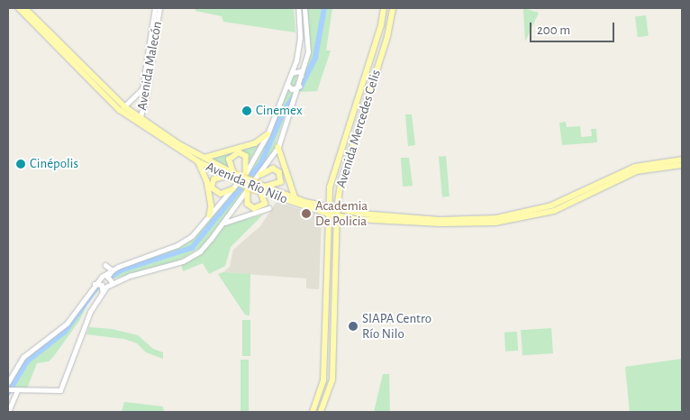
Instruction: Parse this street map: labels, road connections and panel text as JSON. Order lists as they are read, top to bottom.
{
  "streets": {
    "main road": ["Avenida Mercedes Celis", "Avenida Río Nilo"],
    "street": ["Avenida Malecón"]
  },
  "crossings": [
    ["Avenida Malecón", "Avenida Río Nilo"],
    ["Avenida Mercedes Celis", "Avenida Río Nilo"]
  ],
  "places": [
    "Cinemex",
    "Cinépolis",
    "Academia De Policia",
    "SIAPA Centro Río Nilo"
  ],
  "scale_bar": "200 m"
}
